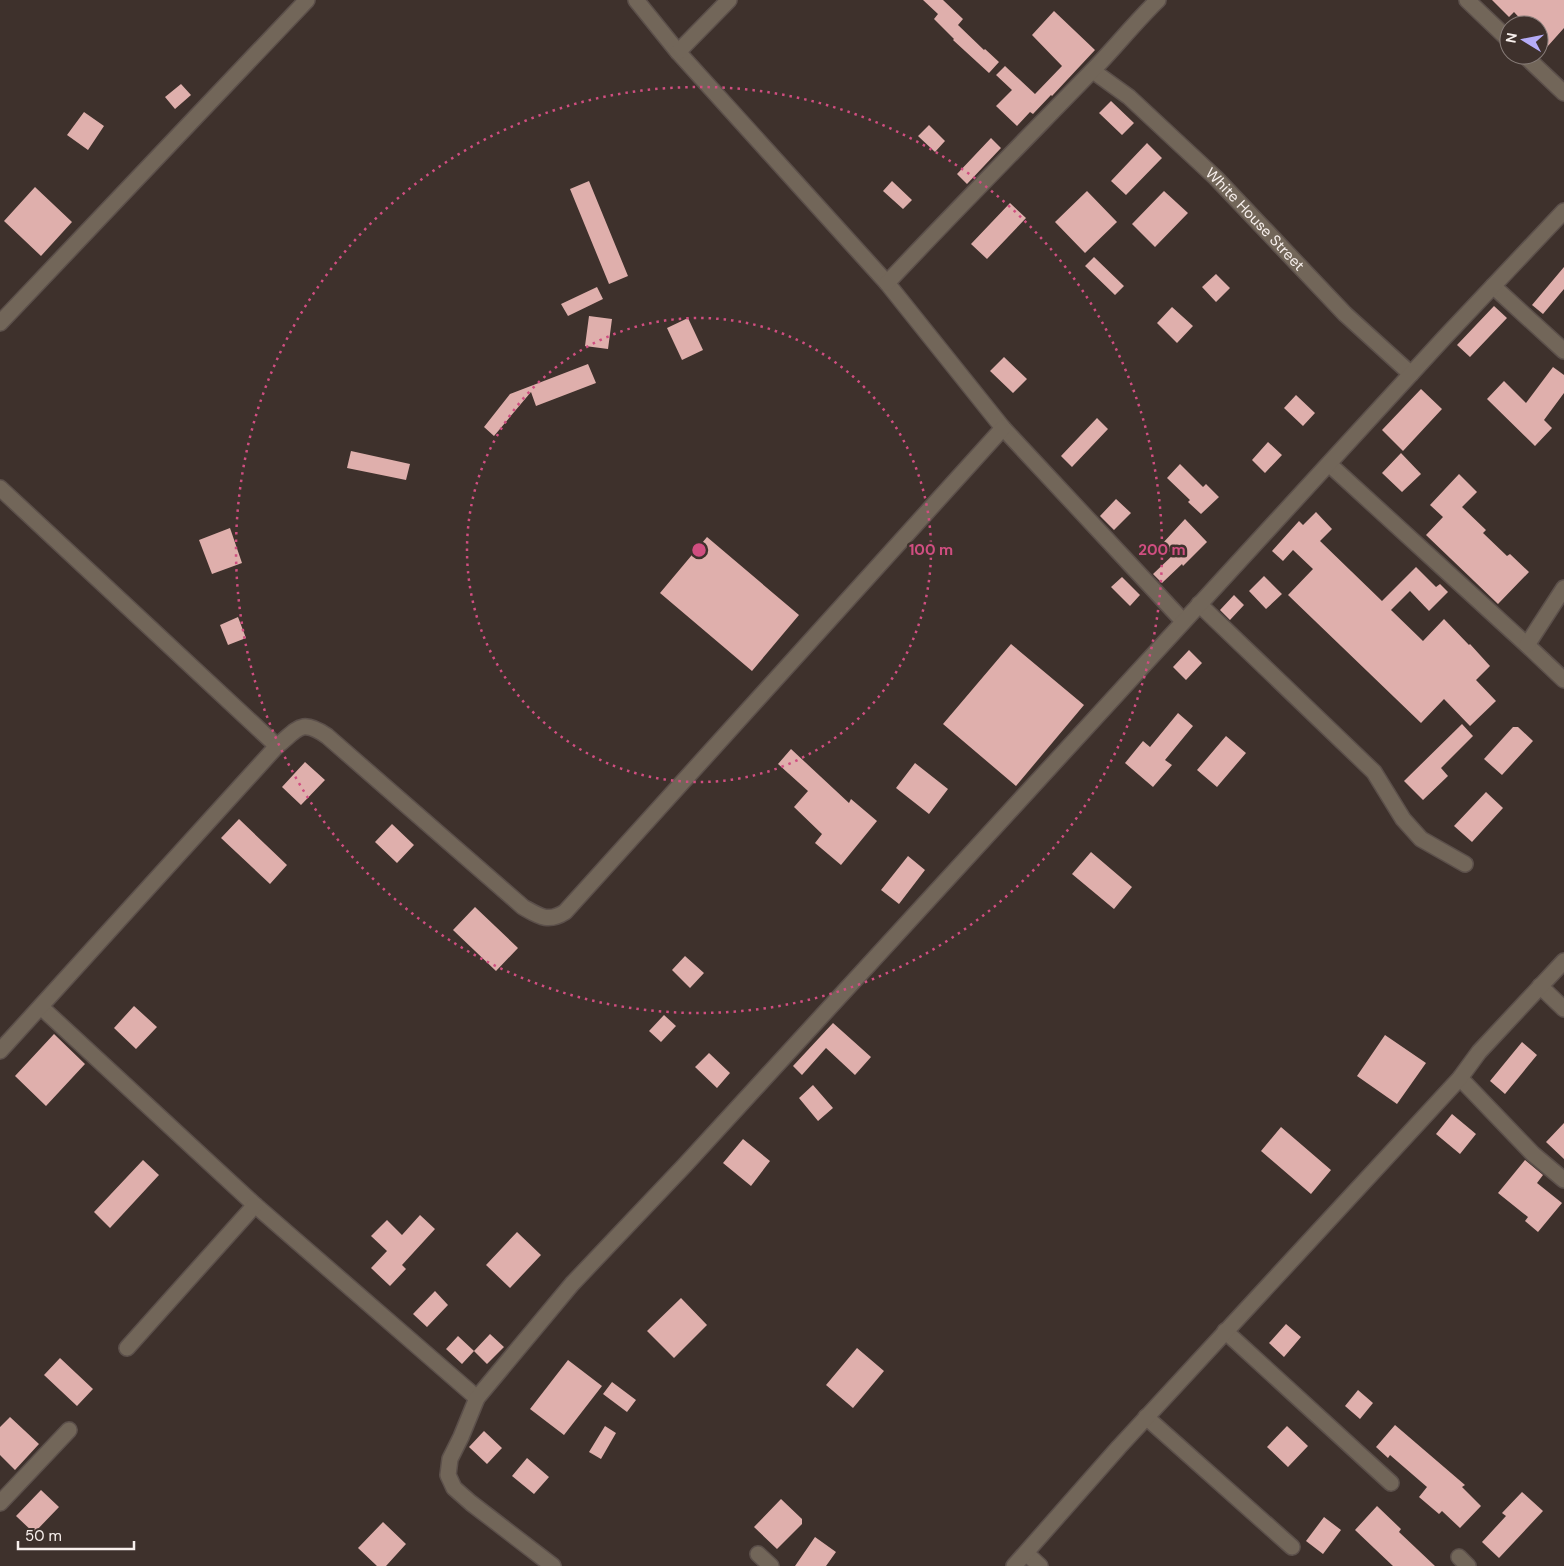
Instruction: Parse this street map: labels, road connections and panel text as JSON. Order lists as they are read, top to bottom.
{
  "streets": {
    "street": ["White House Street"]
  },
  "scale_bar": "50 m",
  "north": "left",
  "rings": ["100 m", "200 m"]
}
